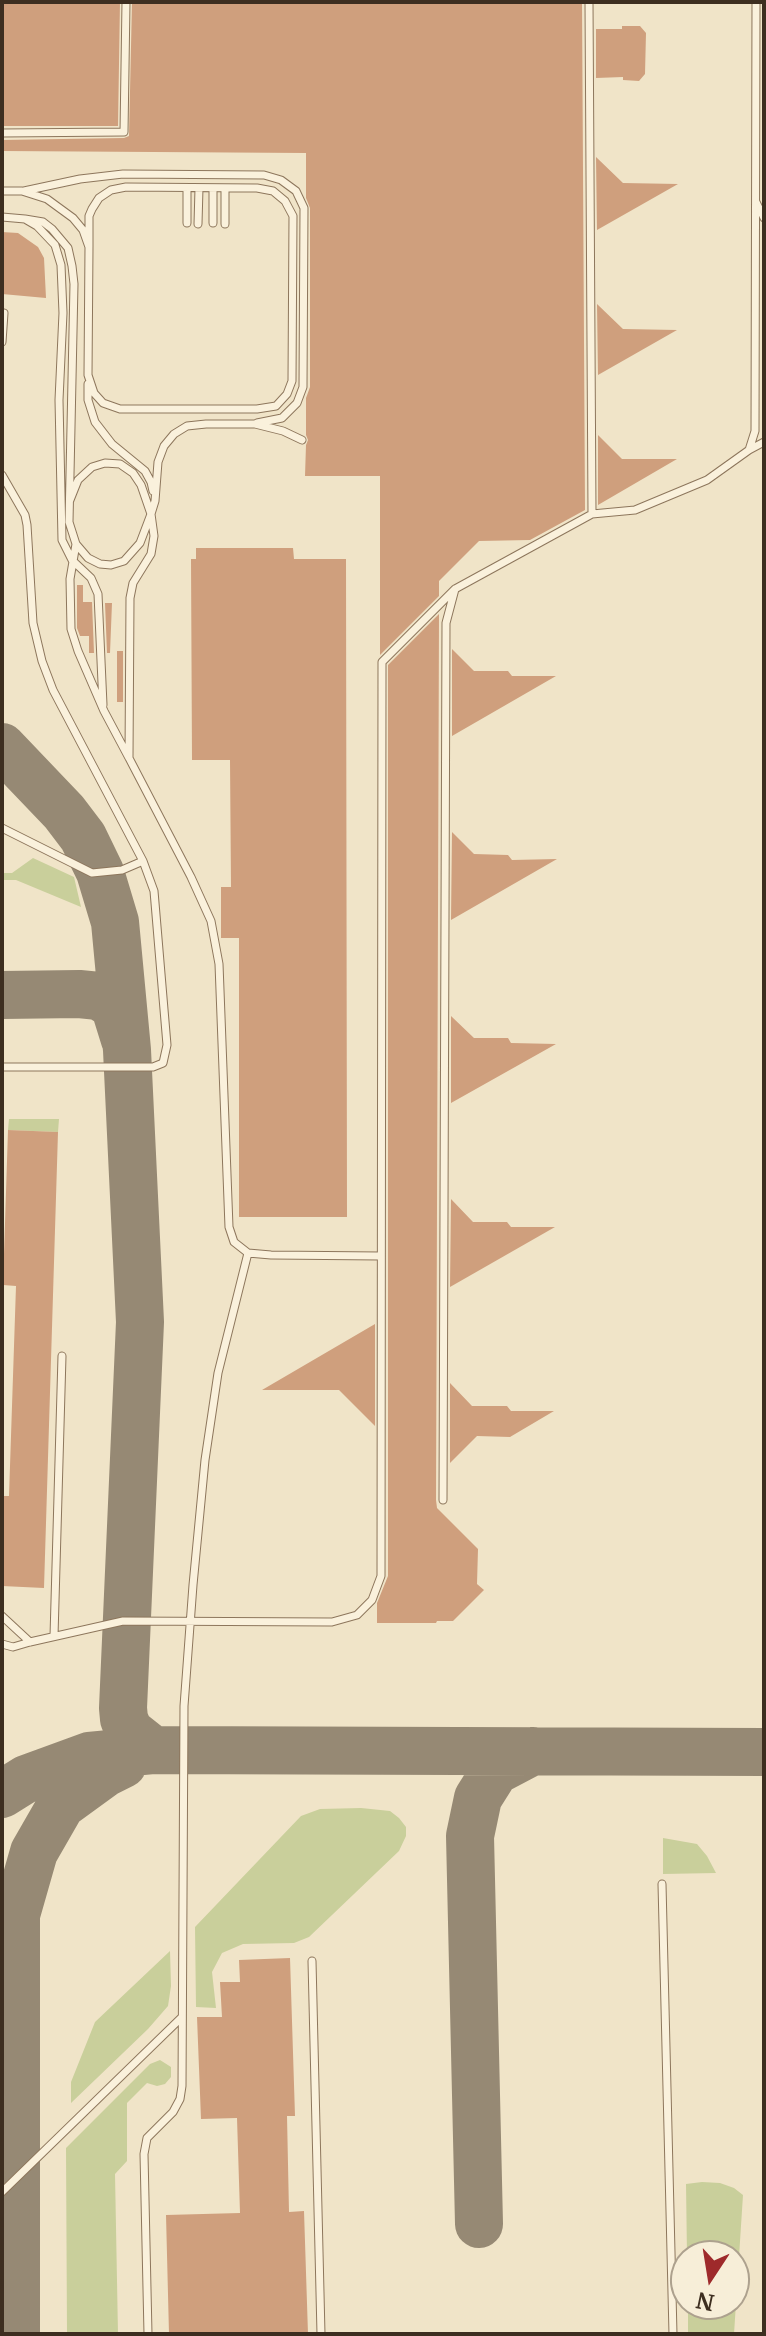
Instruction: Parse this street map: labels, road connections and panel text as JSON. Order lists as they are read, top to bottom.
{
  "north": "bottom"
}
